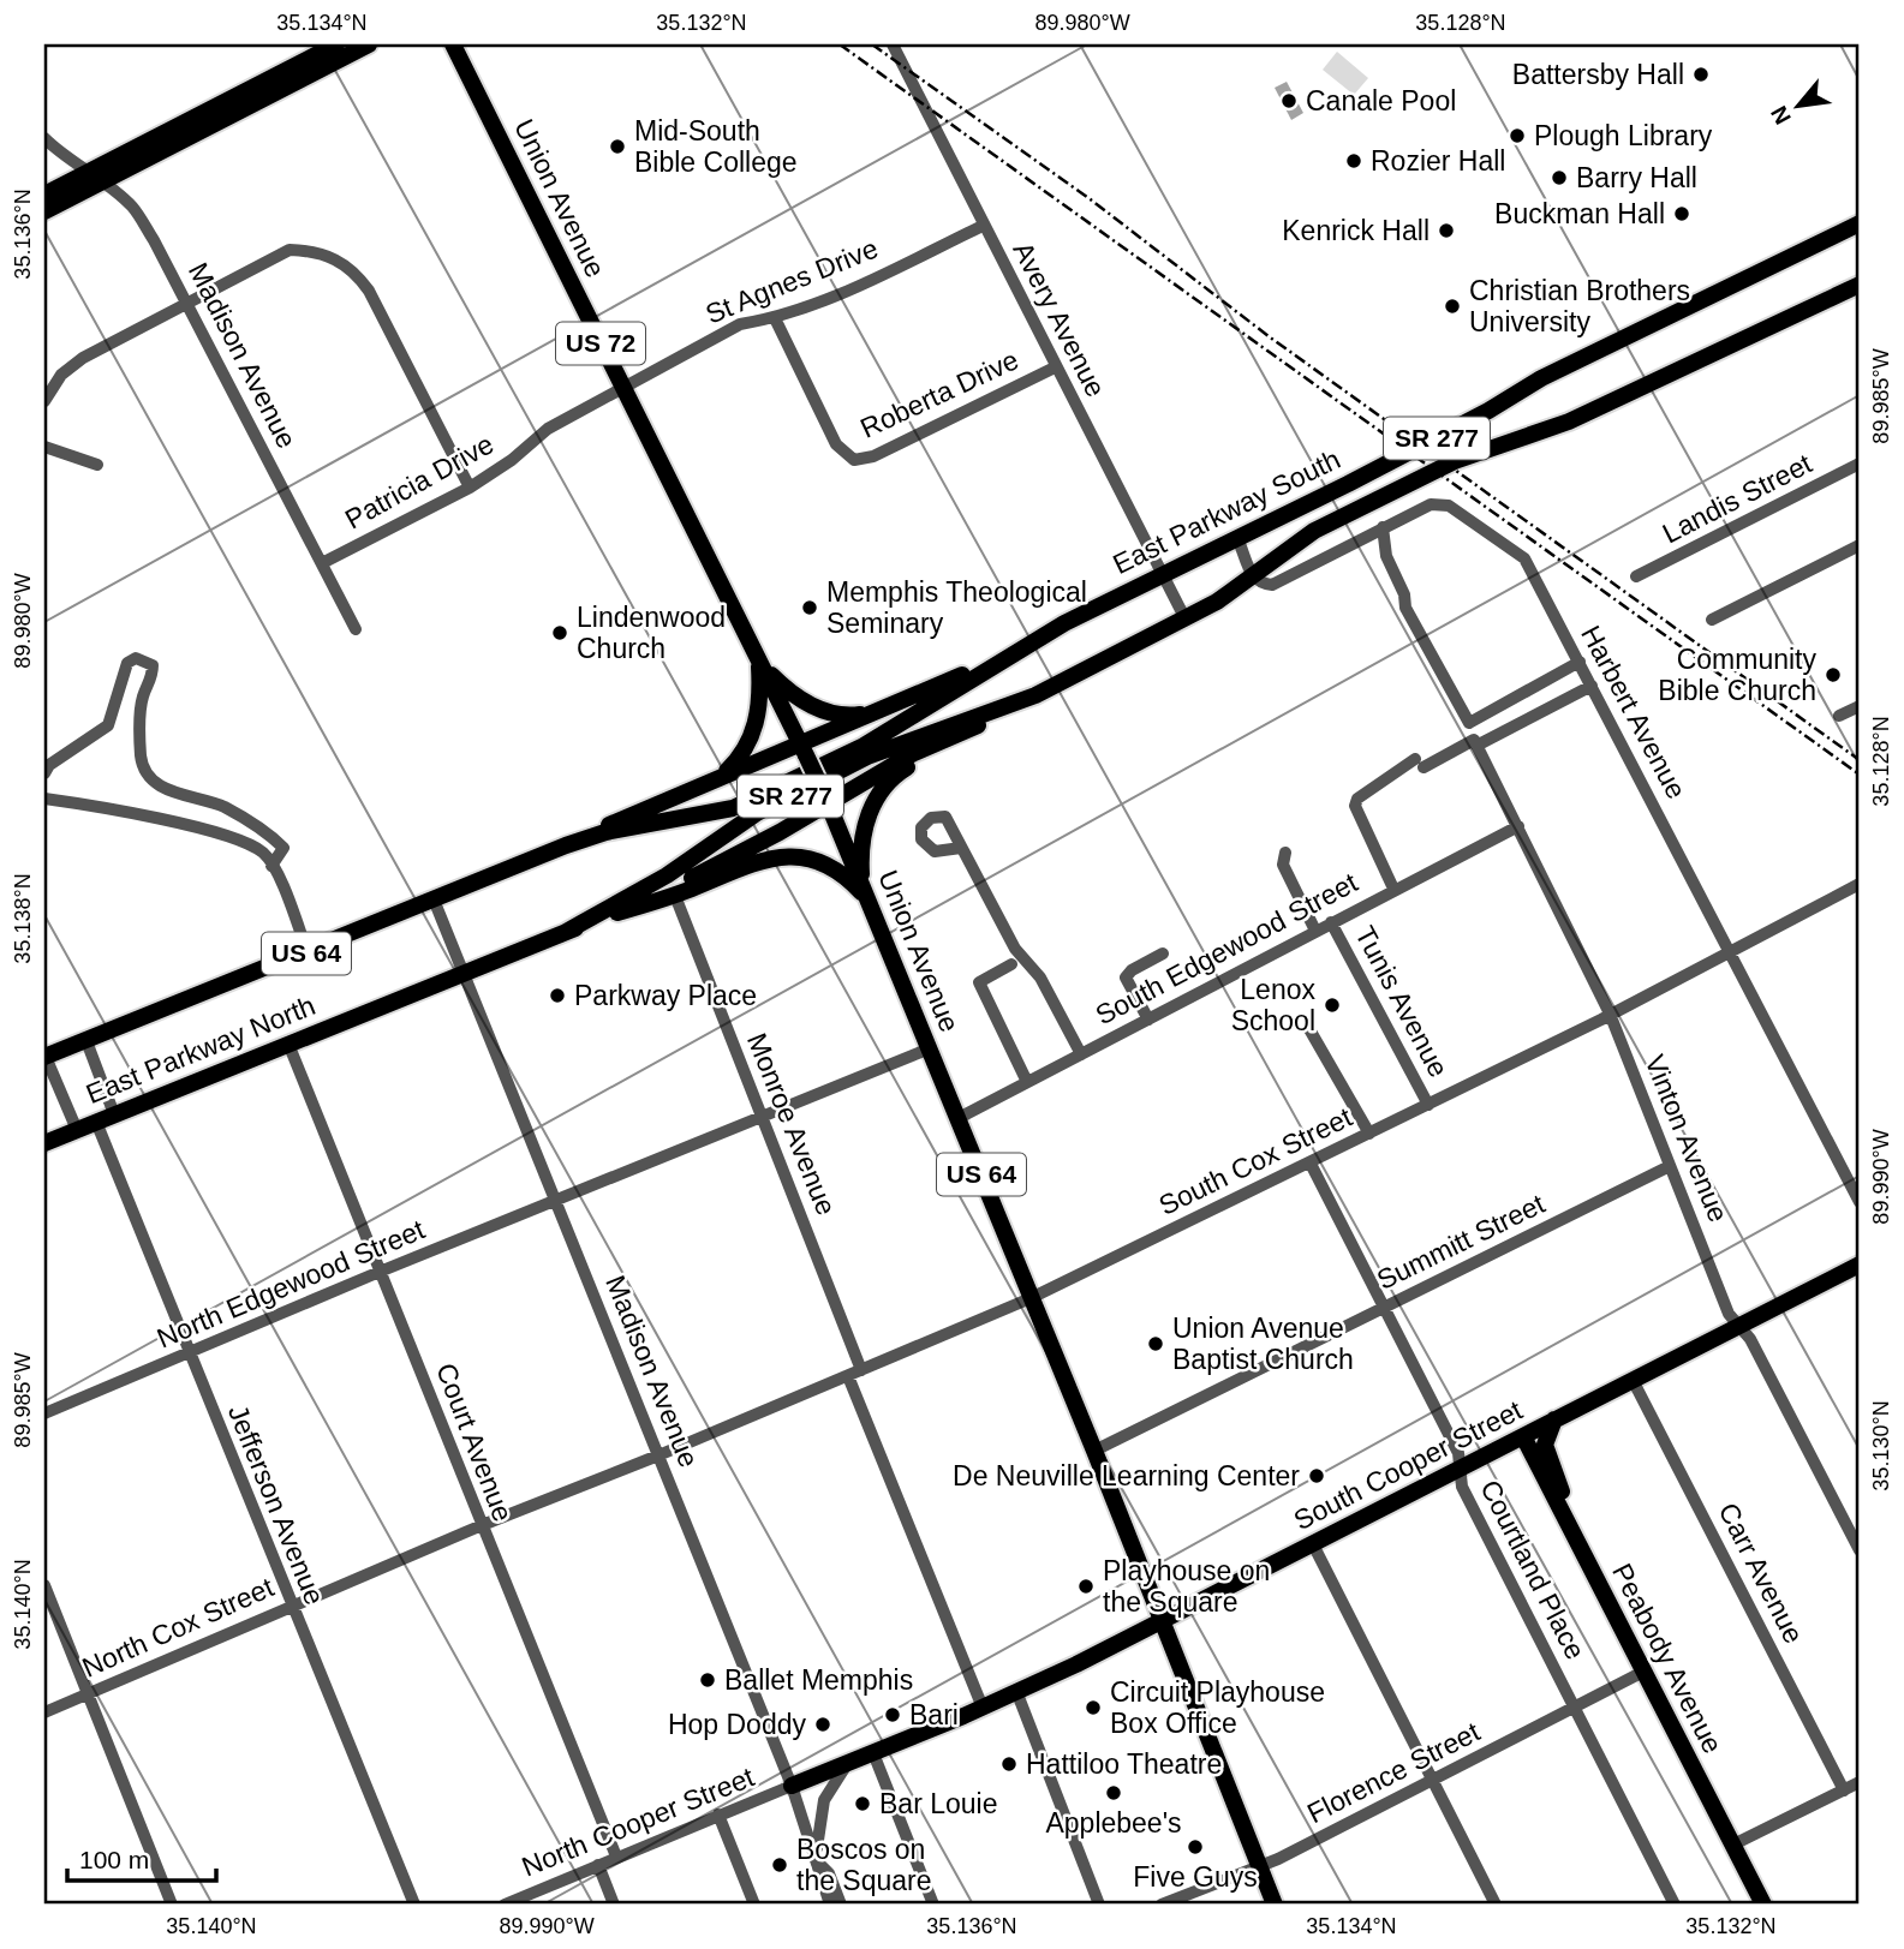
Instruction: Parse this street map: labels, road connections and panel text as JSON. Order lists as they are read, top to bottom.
{
  "streets": {
    "main road": [
      "Union Avenue",
      "US 72",
      "SR 277",
      "East Parkway South",
      "US 64",
      "East Parkway North",
      "South Cooper Street",
      "Peabody Avenue"
    ],
    "street": [
      "St Agnes Drive",
      "Avery Avenue",
      "Madison Avenue",
      "Roberta Drive",
      "Patricia Drive",
      "Landis Street",
      "Harbert Avenue",
      "South Edgewood Street",
      "Tunis Avenue",
      "Monroe Avenue",
      "Vinton Avenue",
      "South Cox Street",
      "Summitt Street",
      "North Edgewood Street",
      "Court Avenue",
      "Jefferson Avenue",
      "Courtland Place",
      "Carr Avenue",
      "North Cox Street",
      "Florence Street",
      "North Cooper Street"
    ]
  },
  "crossings": [
    ["Union Avenue", "St Agnes Drive"],
    ["Union Avenue", "Patricia Drive"],
    ["Union Avenue", "South Edgewood Street"],
    ["Union Avenue", "US 64"],
    ["Union Avenue", "South Cox Street"],
    ["Union Avenue", "Summitt Street"],
    ["Union Avenue", "South Cooper Street"],
    ["Union Avenue", "Florence Street"],
    ["St Agnes Drive", "Avery Avenue"],
    ["St Agnes Drive", "Roberta Drive"],
    ["St Agnes Drive", "Patricia Drive"],
    ["Avery Avenue", "Roberta Drive"],
    ["Avery Avenue", "East Parkway South"],
    ["Madison Avenue", "Patricia Drive"],
    ["Madison Avenue", "East Parkway North"],
    ["Madison Avenue", "South Cox Street"],
    ["Madison Avenue", "North Edgewood Street"],
    ["Madison Avenue", "South Cooper Street"],
    ["Madison Avenue", "North Cox Street"],
    ["Madison Avenue", "North Cooper Street"],
    ["East Parkway South", "Harbert Avenue"],
    ["East Parkway South", "US 64"],
    ["East Parkway South", "East Parkway North"],
    ["Harbert Avenue", "South Cox Street"],
    ["South Edgewood Street", "Tunis Avenue"],
    ["South Edgewood Street", "Vinton Avenue"],
    ["US 64", "East Parkway North"],
    ["US 64", "Monroe Avenue"],
    ["Tunis Avenue", "South Cox Street"],
    ["East Parkway North", "Court Avenue"],
    ["East Parkway North", "Jefferson Avenue"],
    ["Monroe Avenue", "South Cox Street"],
    ["Vinton Avenue", "South Cox Street"],
    ["Vinton Avenue", "Summitt Street"],
    ["Vinton Avenue", "South Cooper Street"],
    ["South Cox Street", "Courtland Place"],
    ["South Cox Street", "North Cox Street"],
    ["Summitt Street", "Courtland Place"],
    ["North Edgewood Street", "Court Avenue"],
    ["North Edgewood Street", "Jefferson Avenue"],
    ["Court Avenue", "North Cox Street"],
    ["Court Avenue", "North Cooper Street"],
    ["South Cooper Street", "Courtland Place"],
    ["South Cooper Street", "Carr Avenue"],
    ["South Cooper Street", "Peabody Avenue"],
    ["South Cooper Street", "North Cooper Street"],
    ["Jefferson Avenue", "North Cox Street"],
    ["Courtland Place", "Florence Street"],
    ["Peabody Avenue", "Florence Street"]
  ],
  "places": [
    "Battersby Hall",
    "Canale Pool",
    "Plough Library",
    "Mid-South Bible College",
    "Rozier Hall",
    "Barry Hall",
    "Buckman Hall",
    "Kenrick Hall",
    "Christian Brothers University",
    "Memphis Theological Seminary",
    "Lindenwood Church",
    "Community Bible Church",
    "Parkway Place",
    "Lenox School",
    "Union Avenue Baptist Church",
    "De Neuville Learning Center",
    "Playhouse on the Square",
    "Ballet Memphis",
    "Circuit Playhouse Box Office",
    "Bari",
    "Hop Doddy",
    "Hattiloo Theatre",
    "Applebee's",
    "Bar Louie",
    "Five Guys",
    "Boscos on the Square"
  ],
  "scale_bar": "100 m",
  "north": "bottom left",
  "coordinates": [
    "35.134°N",
    "35.132°N",
    "89.980°W",
    "35.128°N",
    "35.136°N",
    "89.985°W",
    "35.138°N",
    "89.990°W",
    "35.130°N",
    "35.140°N"
  ]
}
